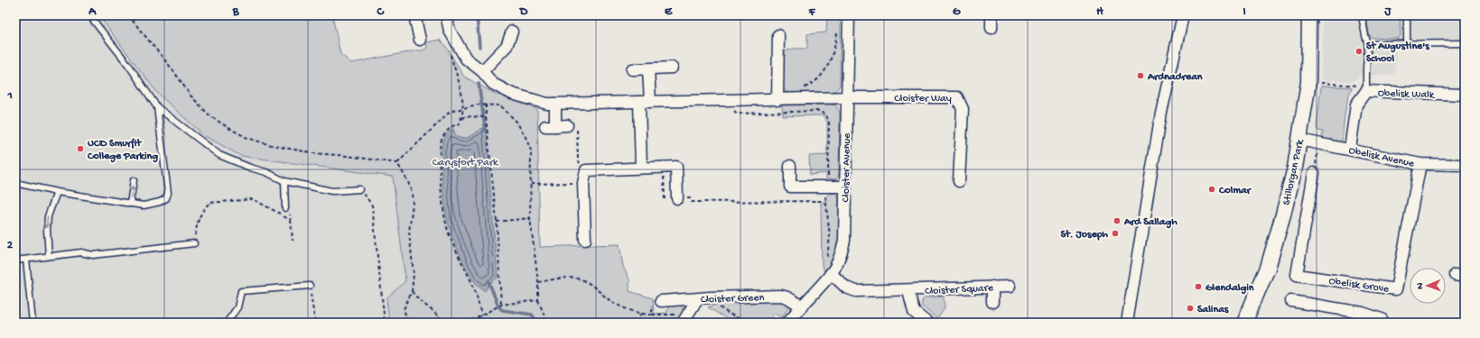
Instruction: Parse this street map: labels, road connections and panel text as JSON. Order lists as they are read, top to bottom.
{
  "streets": {
    "main road": ["Stillorgan Park"],
    "street": [
      "Obelisk Walk",
      "Cloister Way",
      "Obelisk Avenue",
      "Cloister Avenue",
      "Obelisk Grove",
      "Cloister Square",
      "Cloister Green"
    ]
  },
  "crossings": [
    ["Obelisk Walk", "Obelisk Avenue"],
    ["Cloister Way", "Cloister Avenue"],
    ["Obelisk Avenue", "Stillorgan Park"],
    ["Obelisk Avenue", "Obelisk Grove"],
    ["Cloister Avenue", "Cloister Square"],
    ["Cloister Avenue", "Cloister Green"]
  ],
  "parks": ["Carysfort Park"],
  "places": [
    "St Augustine's School",
    "Ardnadrean",
    "UCD Smurfit College Parking",
    "Colmar",
    "Ard Sallagh",
    "St. Joseph",
    "Glendalgin",
    "Salinas"
  ],
  "north": "left",
  "grid": {
    "columns": [
      "A",
      "B",
      "C",
      "D",
      "E",
      "F",
      "G",
      "H",
      "I",
      "J"
    ],
    "rows": ["1", "2"]
  }
}
